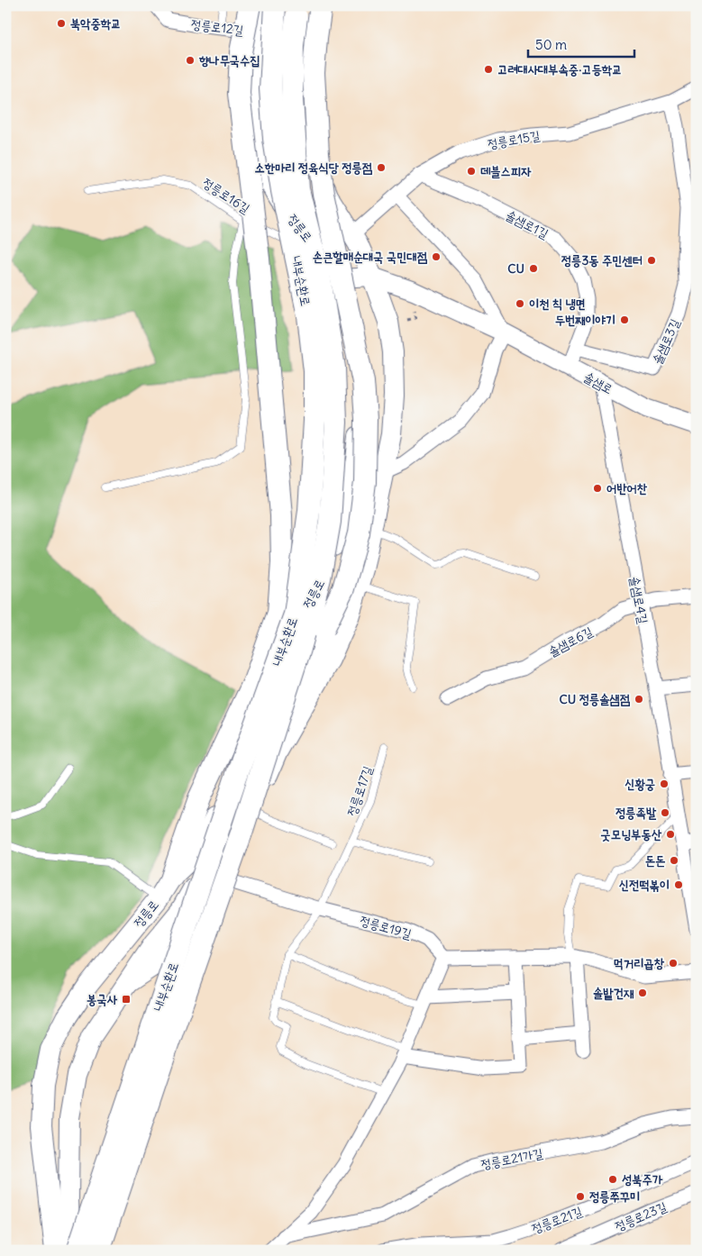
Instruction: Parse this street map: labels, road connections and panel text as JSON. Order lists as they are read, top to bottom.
{
  "streets": {
    "highway": ["내부순환로"],
    "main road": ["정릉로", "솔샘로"],
    "street": [
      "정릉로12길",
      "정릉로15길",
      "솔샘로1길",
      "솔샘로3길",
      "솔샘로4길",
      "솔샘로6길",
      "정릉로19길",
      "정릉로21가길",
      "정릉로23길",
      "정릉로21길"
    ],
    "lane": ["정릉로16길", "정릉로17길"]
  },
  "crossings": [
    ["정릉로12길", "정릉로"],
    ["정릉로15길", "솔샘로1길"],
    ["정릉로15길", "정릉로"],
    ["정릉로15길", "솔샘로3길"],
    ["솔샘로1길", "솔샘로3길"],
    ["솔샘로1길", "솔샘로"],
    ["정릉로", "솔샘로"],
    ["정릉로", "정릉로19길"],
    ["솔샘로", "솔샘로4길"],
    ["솔샘로4길", "솔샘로6길"],
    ["정릉로17길", "정릉로19길"]
  ],
  "places": {
    "other": [
      "북악중학교",
      "향나무국수집",
      "고려대사대부속중·고등학교",
      "소한마리 정육식당 정릉점",
      "데블스피자",
      "손큰할매순대국 국민대점",
      "정릉3동 주민센터",
      "CU",
      "이천 칙 냉면",
      "두번째이야기",
      "어반어찬",
      "CU 정릉솔샘점",
      "신황궁",
      "정릉족발",
      "굿모닝부동산",
      "돈돈",
      "신전떡볶이",
      "먹거리곱창",
      "솔밭건재",
      "성북주가",
      "정릉쭈꾸미"
    ],
    "transit": ["봉국사"]
  },
  "scale_bar": "50 m"
}
